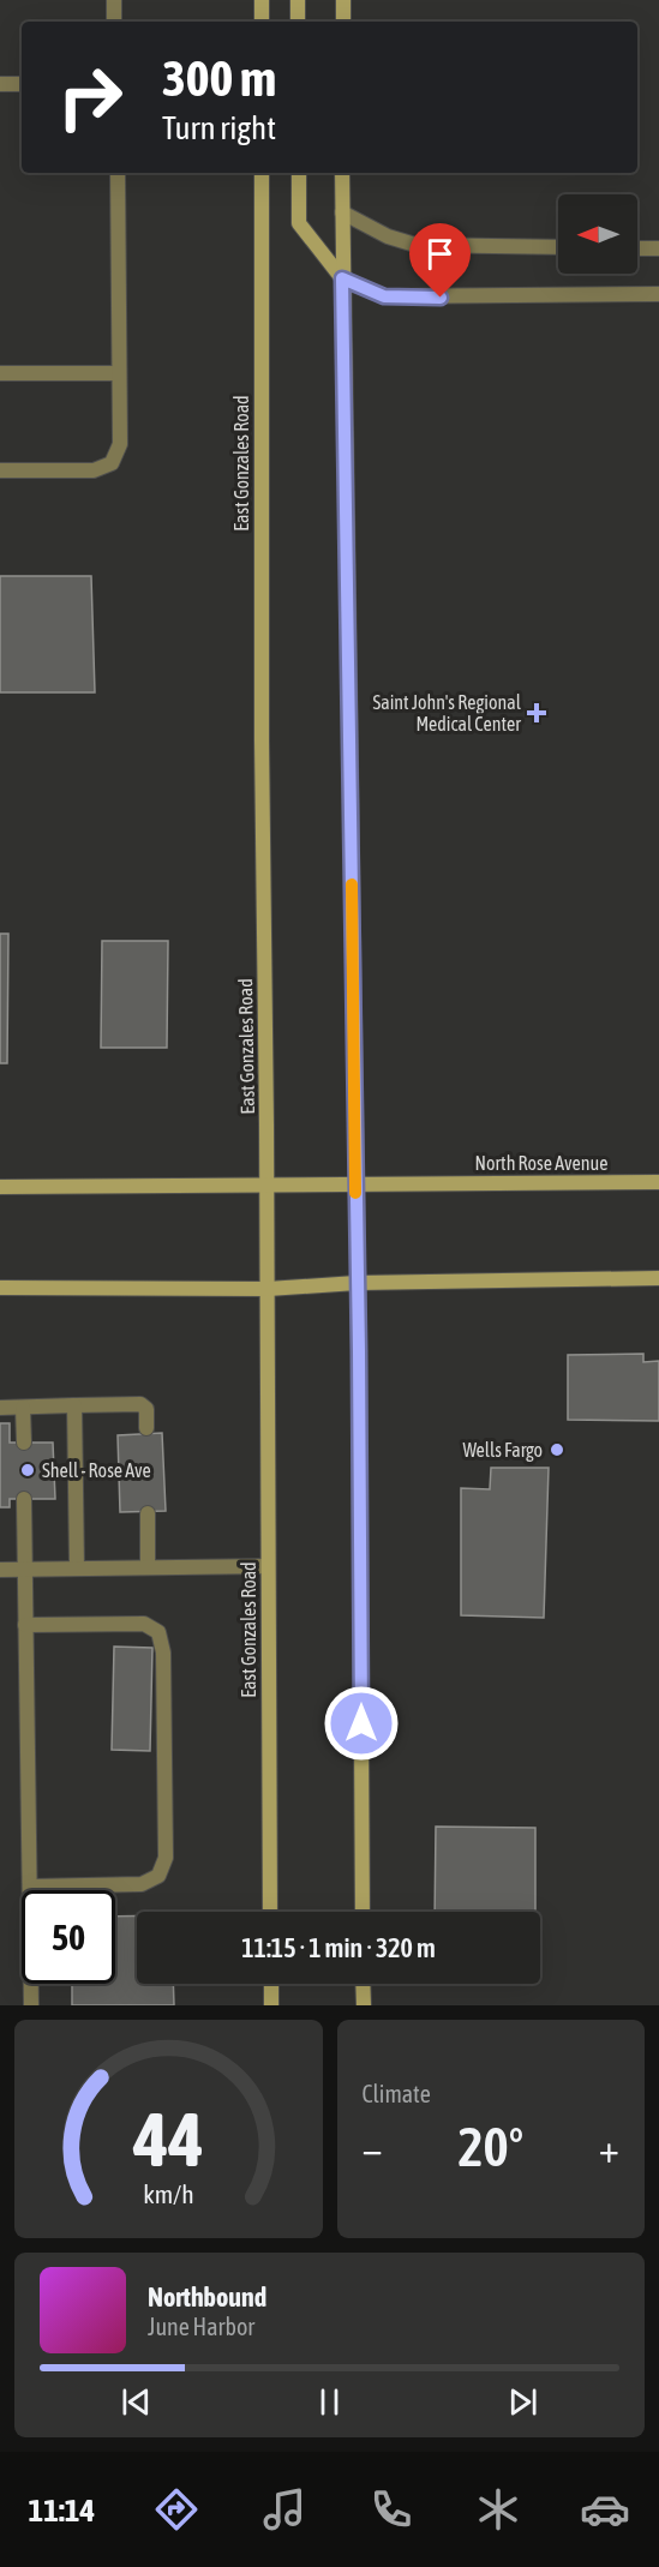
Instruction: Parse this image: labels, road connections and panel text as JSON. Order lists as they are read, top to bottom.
{
  "streets": {
    "main road": ["East Gonzales Road", "North Rose Avenue"]
  },
  "crossings": [
    ["East Gonzales Road", "North Rose Avenue"]
  ],
  "places": {
    "health": ["Saint John's Regional Medical Center"],
    "other": ["Wells Fargo", "Shell - Rose Ave"]
  },
  "north": "left",
  "page": {
    "turn": ["300 m", "Turn right"],
    "limit": "50",
    "trip": "11:15 · 1 min · 320 m",
    "tile": "Climate",
    "heat": ["−", "20°", "+"],
    "song": ["Northbound", "June Harbor"],
    "tabs": "11:14",
    "gauge": ["44", "km/h"]
  }
}
